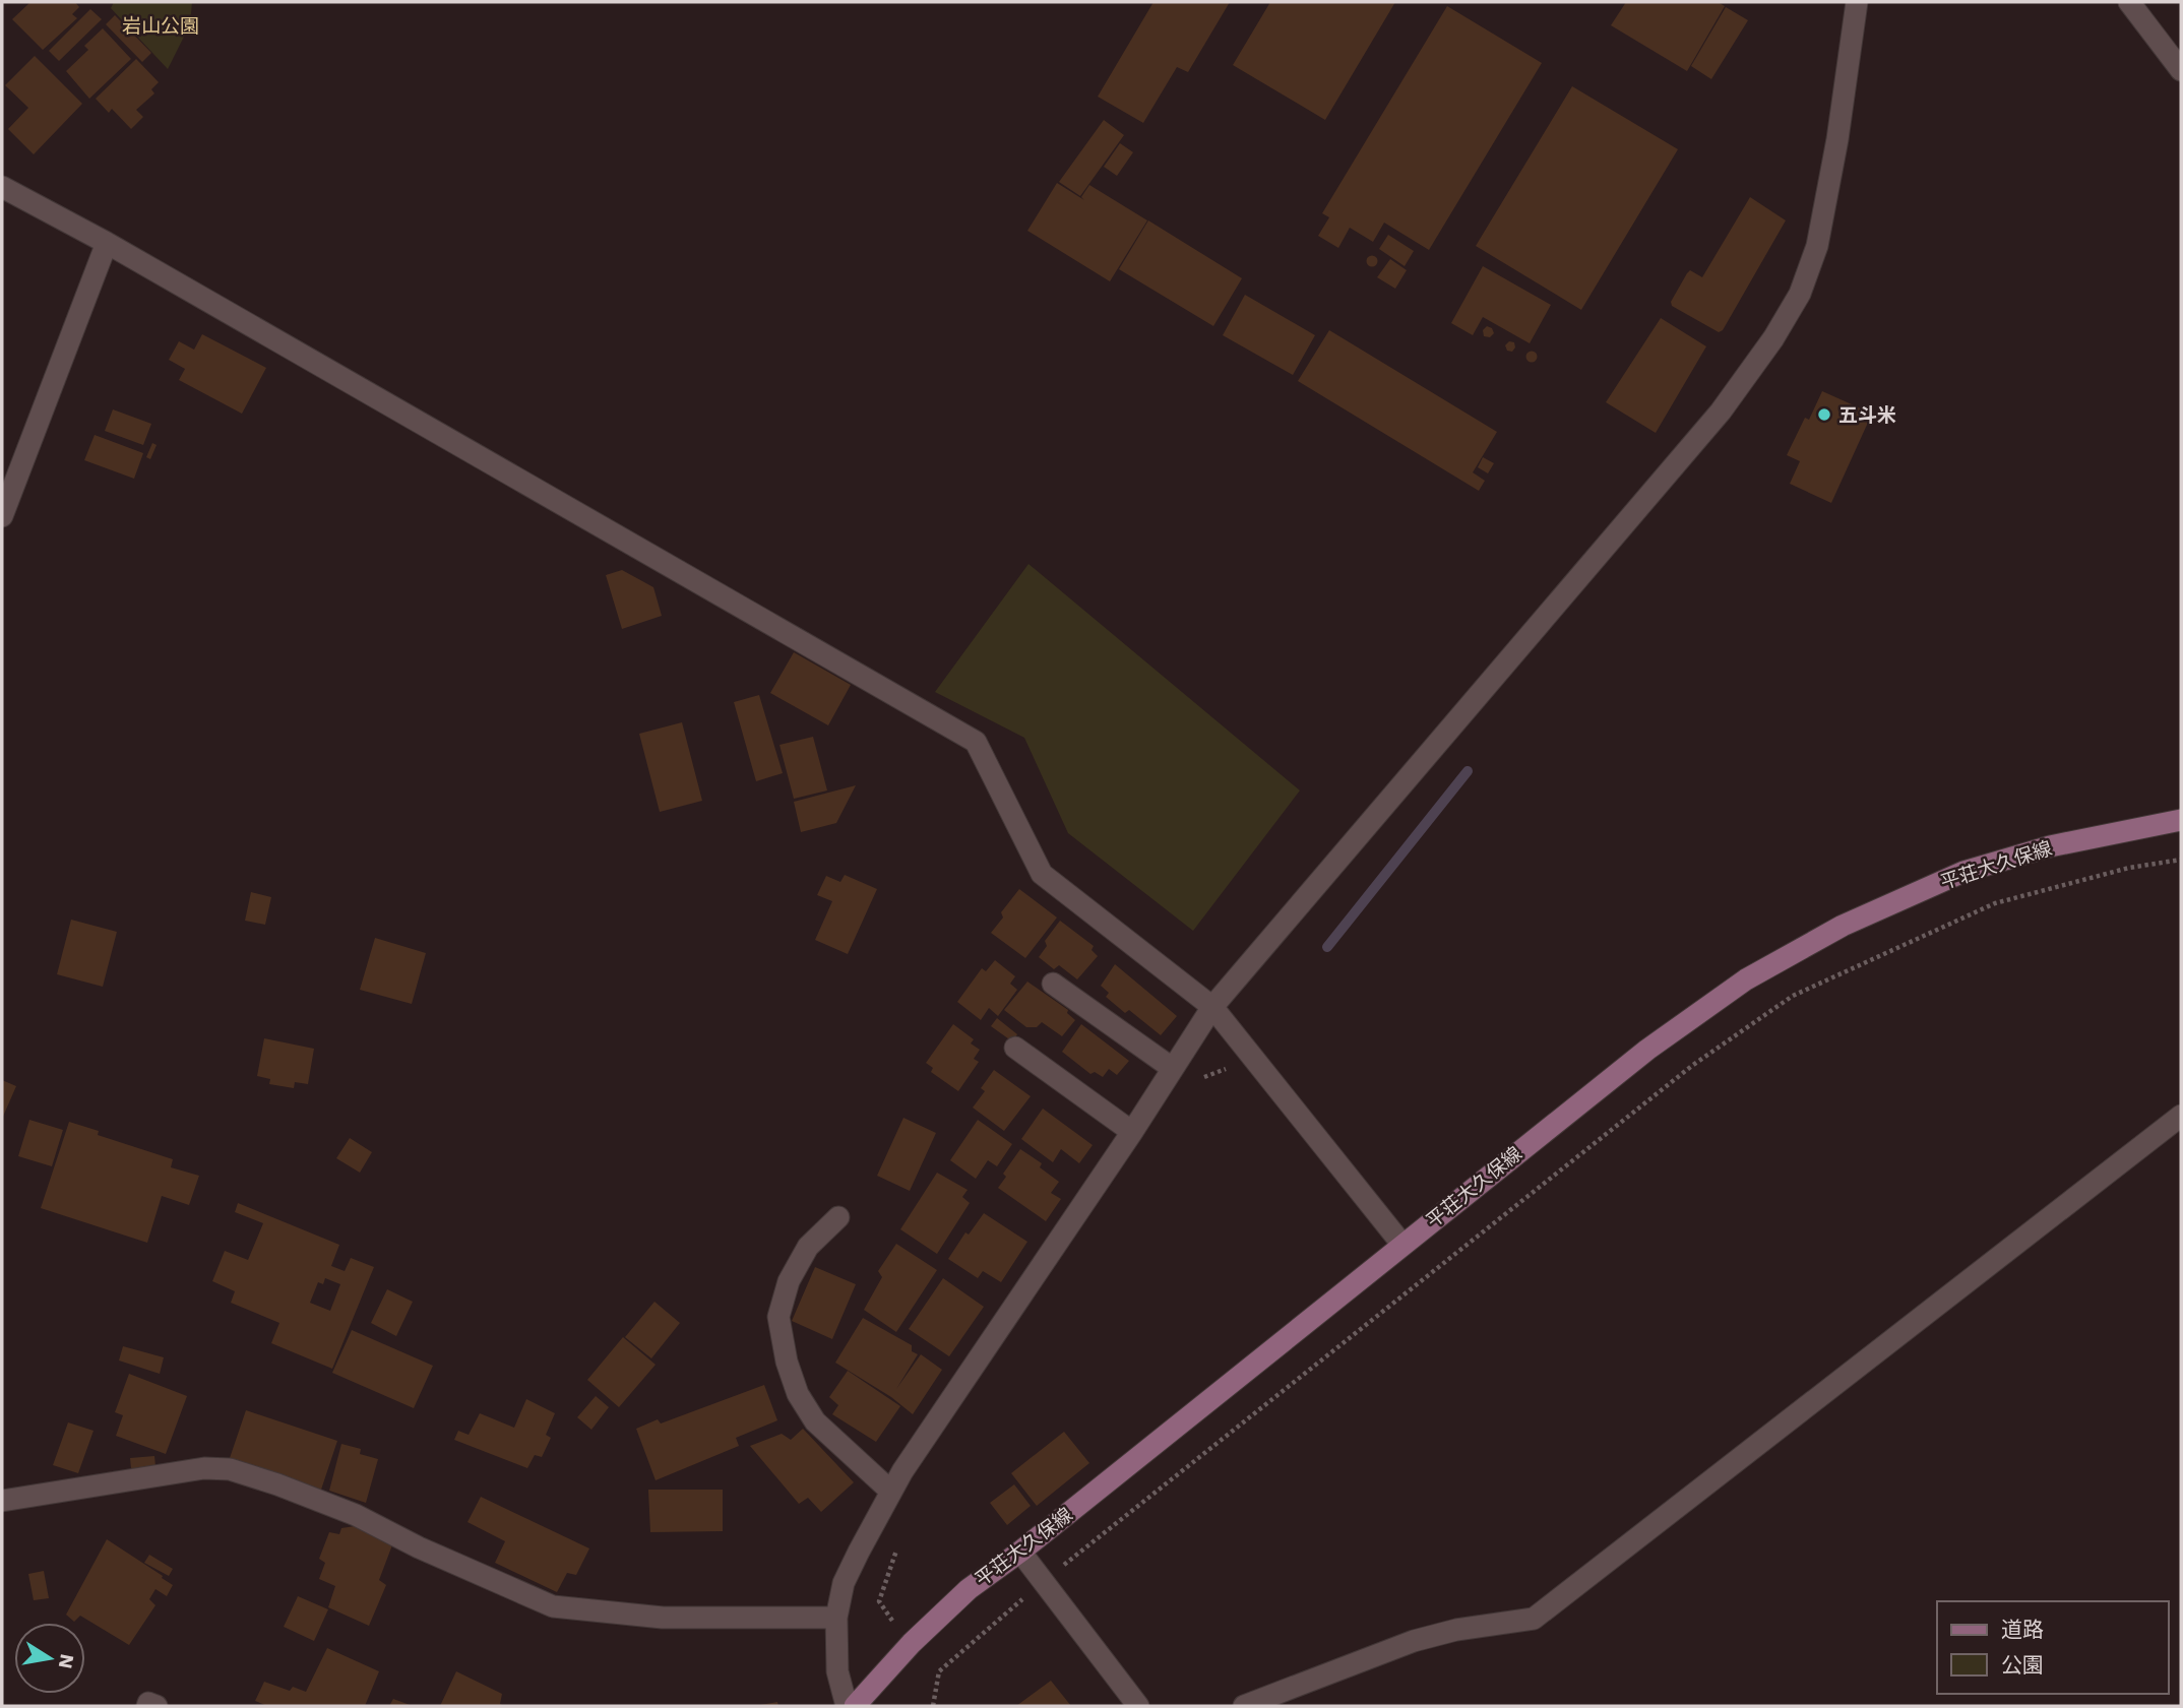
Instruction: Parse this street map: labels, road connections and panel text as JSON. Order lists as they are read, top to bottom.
{
  "streets": {
    "main road": ["平荘大久保線"]
  },
  "parks": ["岩山公園"],
  "places": ["五斗米"],
  "legend": ["道路", "公園"],
  "north": "right"
}
